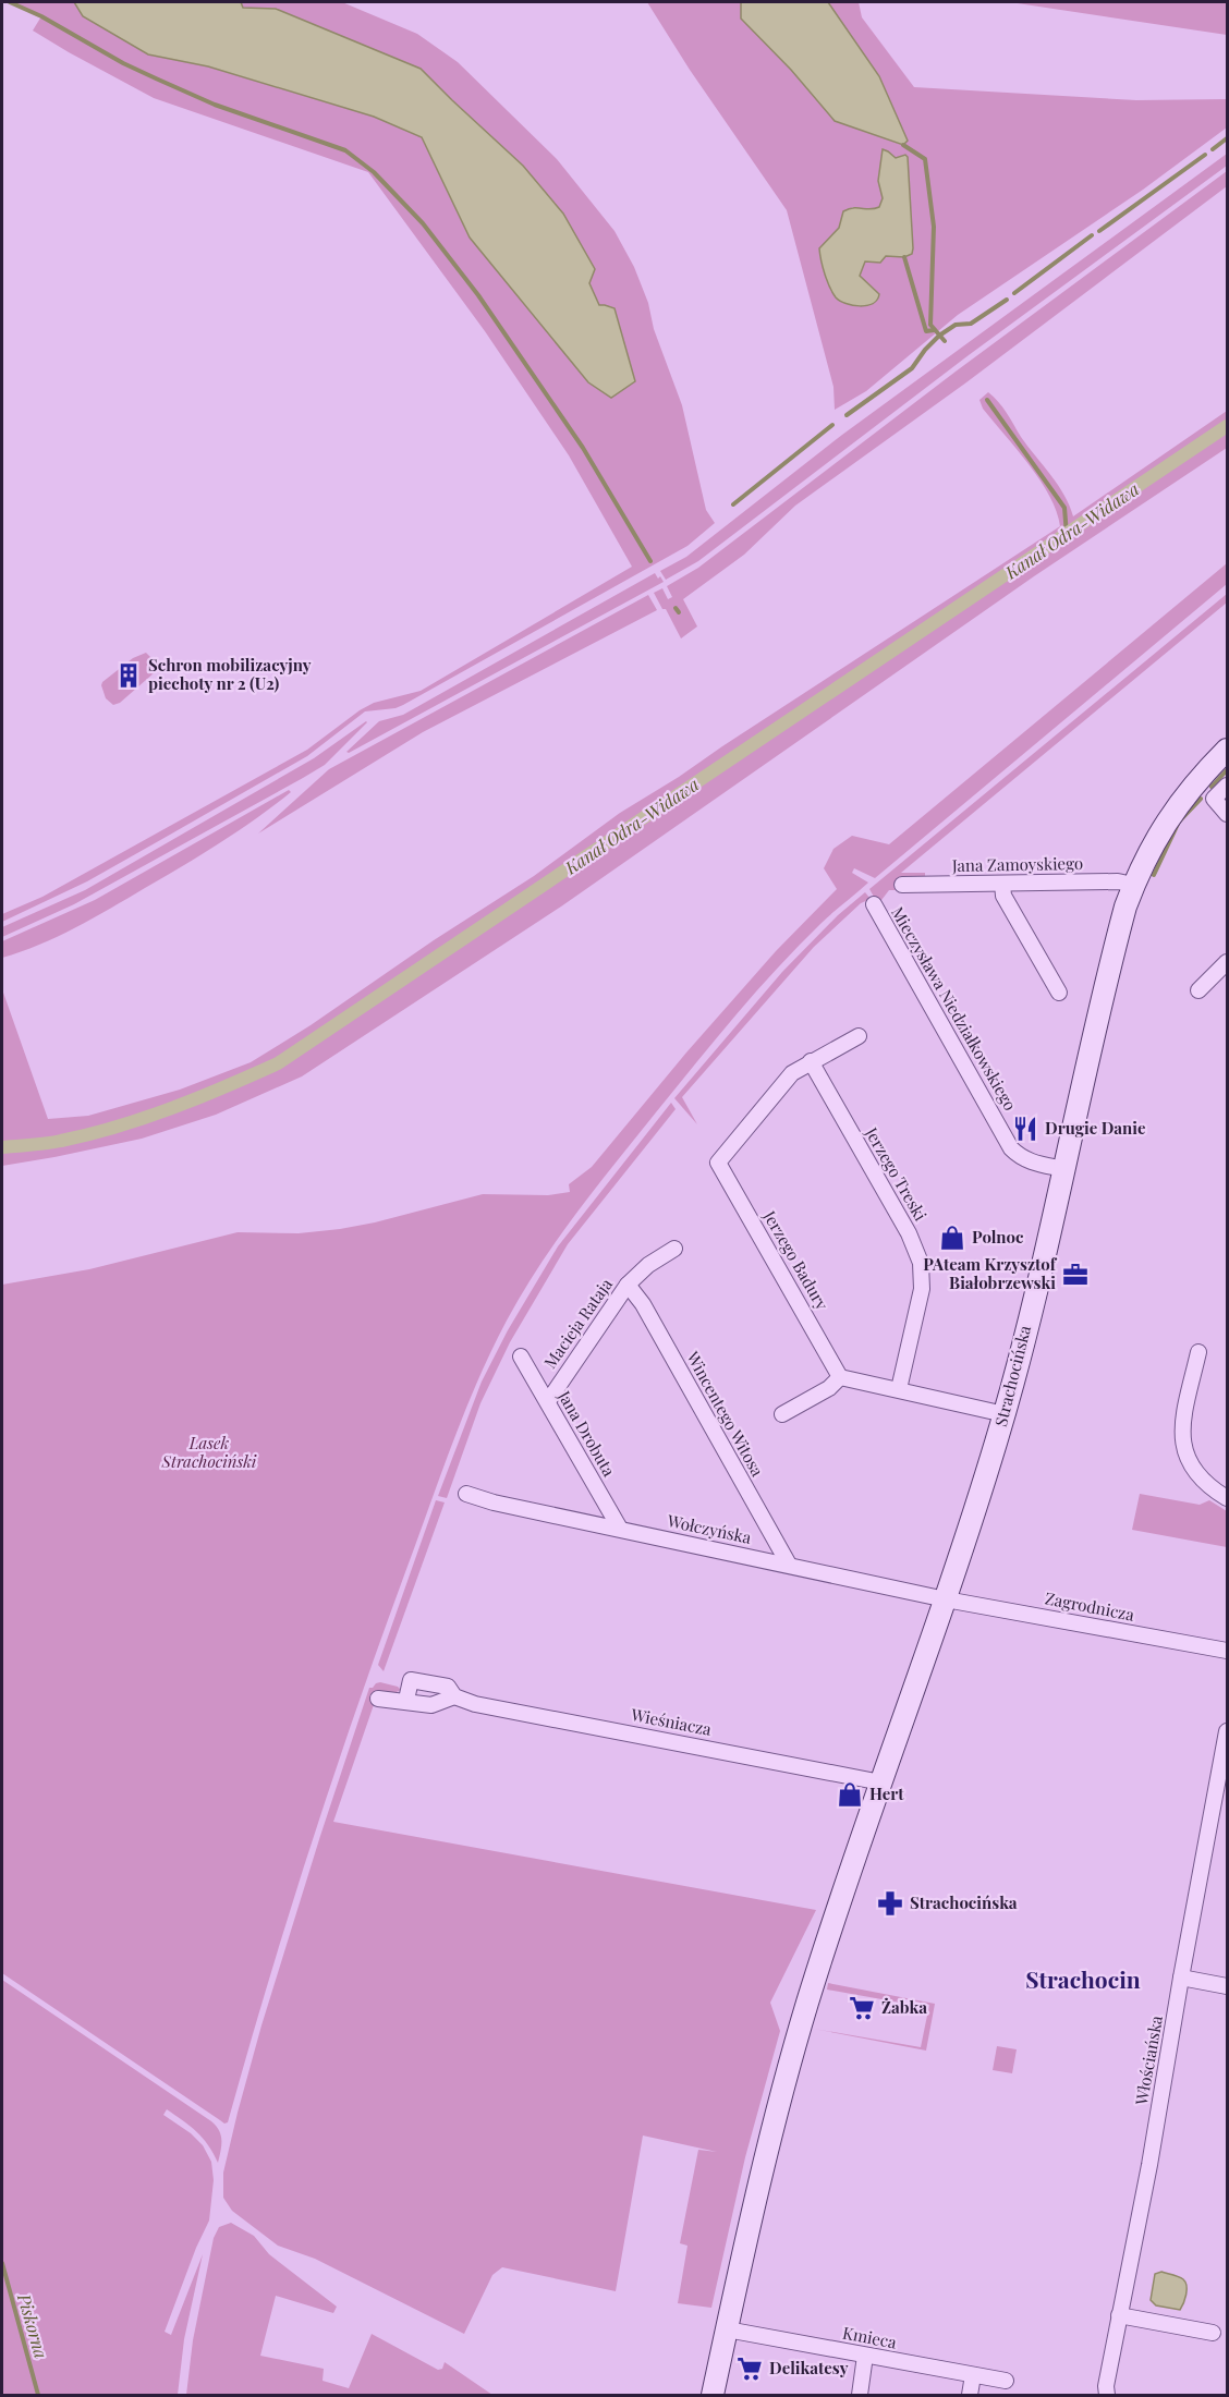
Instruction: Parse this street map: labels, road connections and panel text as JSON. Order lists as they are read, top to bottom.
{
  "streets": {
    "main road": ["Strachocińska"],
    "street": [
      "Jana Zamoyskiego",
      "Mieczysława Niedziałkowskiego",
      "Jerzego Treski",
      "Jerzego Badury",
      "Macieja Rataja",
      "Wincentego Witosa",
      "Jana Drobuta",
      "Wołczyńska",
      "Zagrodnicza",
      "Wieśniacza",
      "Włościańska",
      "Kmieca"
    ]
  },
  "crossings": [
    ["Jana Zamoyskiego", "Strachocińska"],
    ["Mieczysława Niedziałkowskiego", "Strachocińska"],
    ["Jerzego Treski", "Jerzego Badury"],
    ["Macieja Rataja", "Wincentego Witosa"],
    ["Macieja Rataja", "Jana Drobuta"],
    ["Strachocińska", "Wołczyńska"],
    ["Strachocińska", "Zagrodnicza"],
    ["Strachocińska", "Wieśniacza"],
    ["Strachocińska", "Kmieca"],
    ["Wincentego Witosa", "Wołczyńska"],
    ["Jana Drobuta", "Wołczyńska"],
    ["Wołczyńska", "Zagrodnicza"]
  ],
  "districts": ["Strachocin"],
  "water": ["Kanał Odra-Widawa", "Piskorna"],
  "parks": ["Lasek Strachociński"],
  "places": {
    "building": ["Schron mobilizacyjny piechoty nr 2 (U2)"],
    "restaurant": ["Drugie Danie"],
    "shop": ["Polnoc", "Hert"],
    "office": ["PAteam Krzysztof Białobrzewski"],
    "pharmacy": ["Strachocińska"],
    "supermarket": ["Żabka", "Delikatesy"]
  }
}
